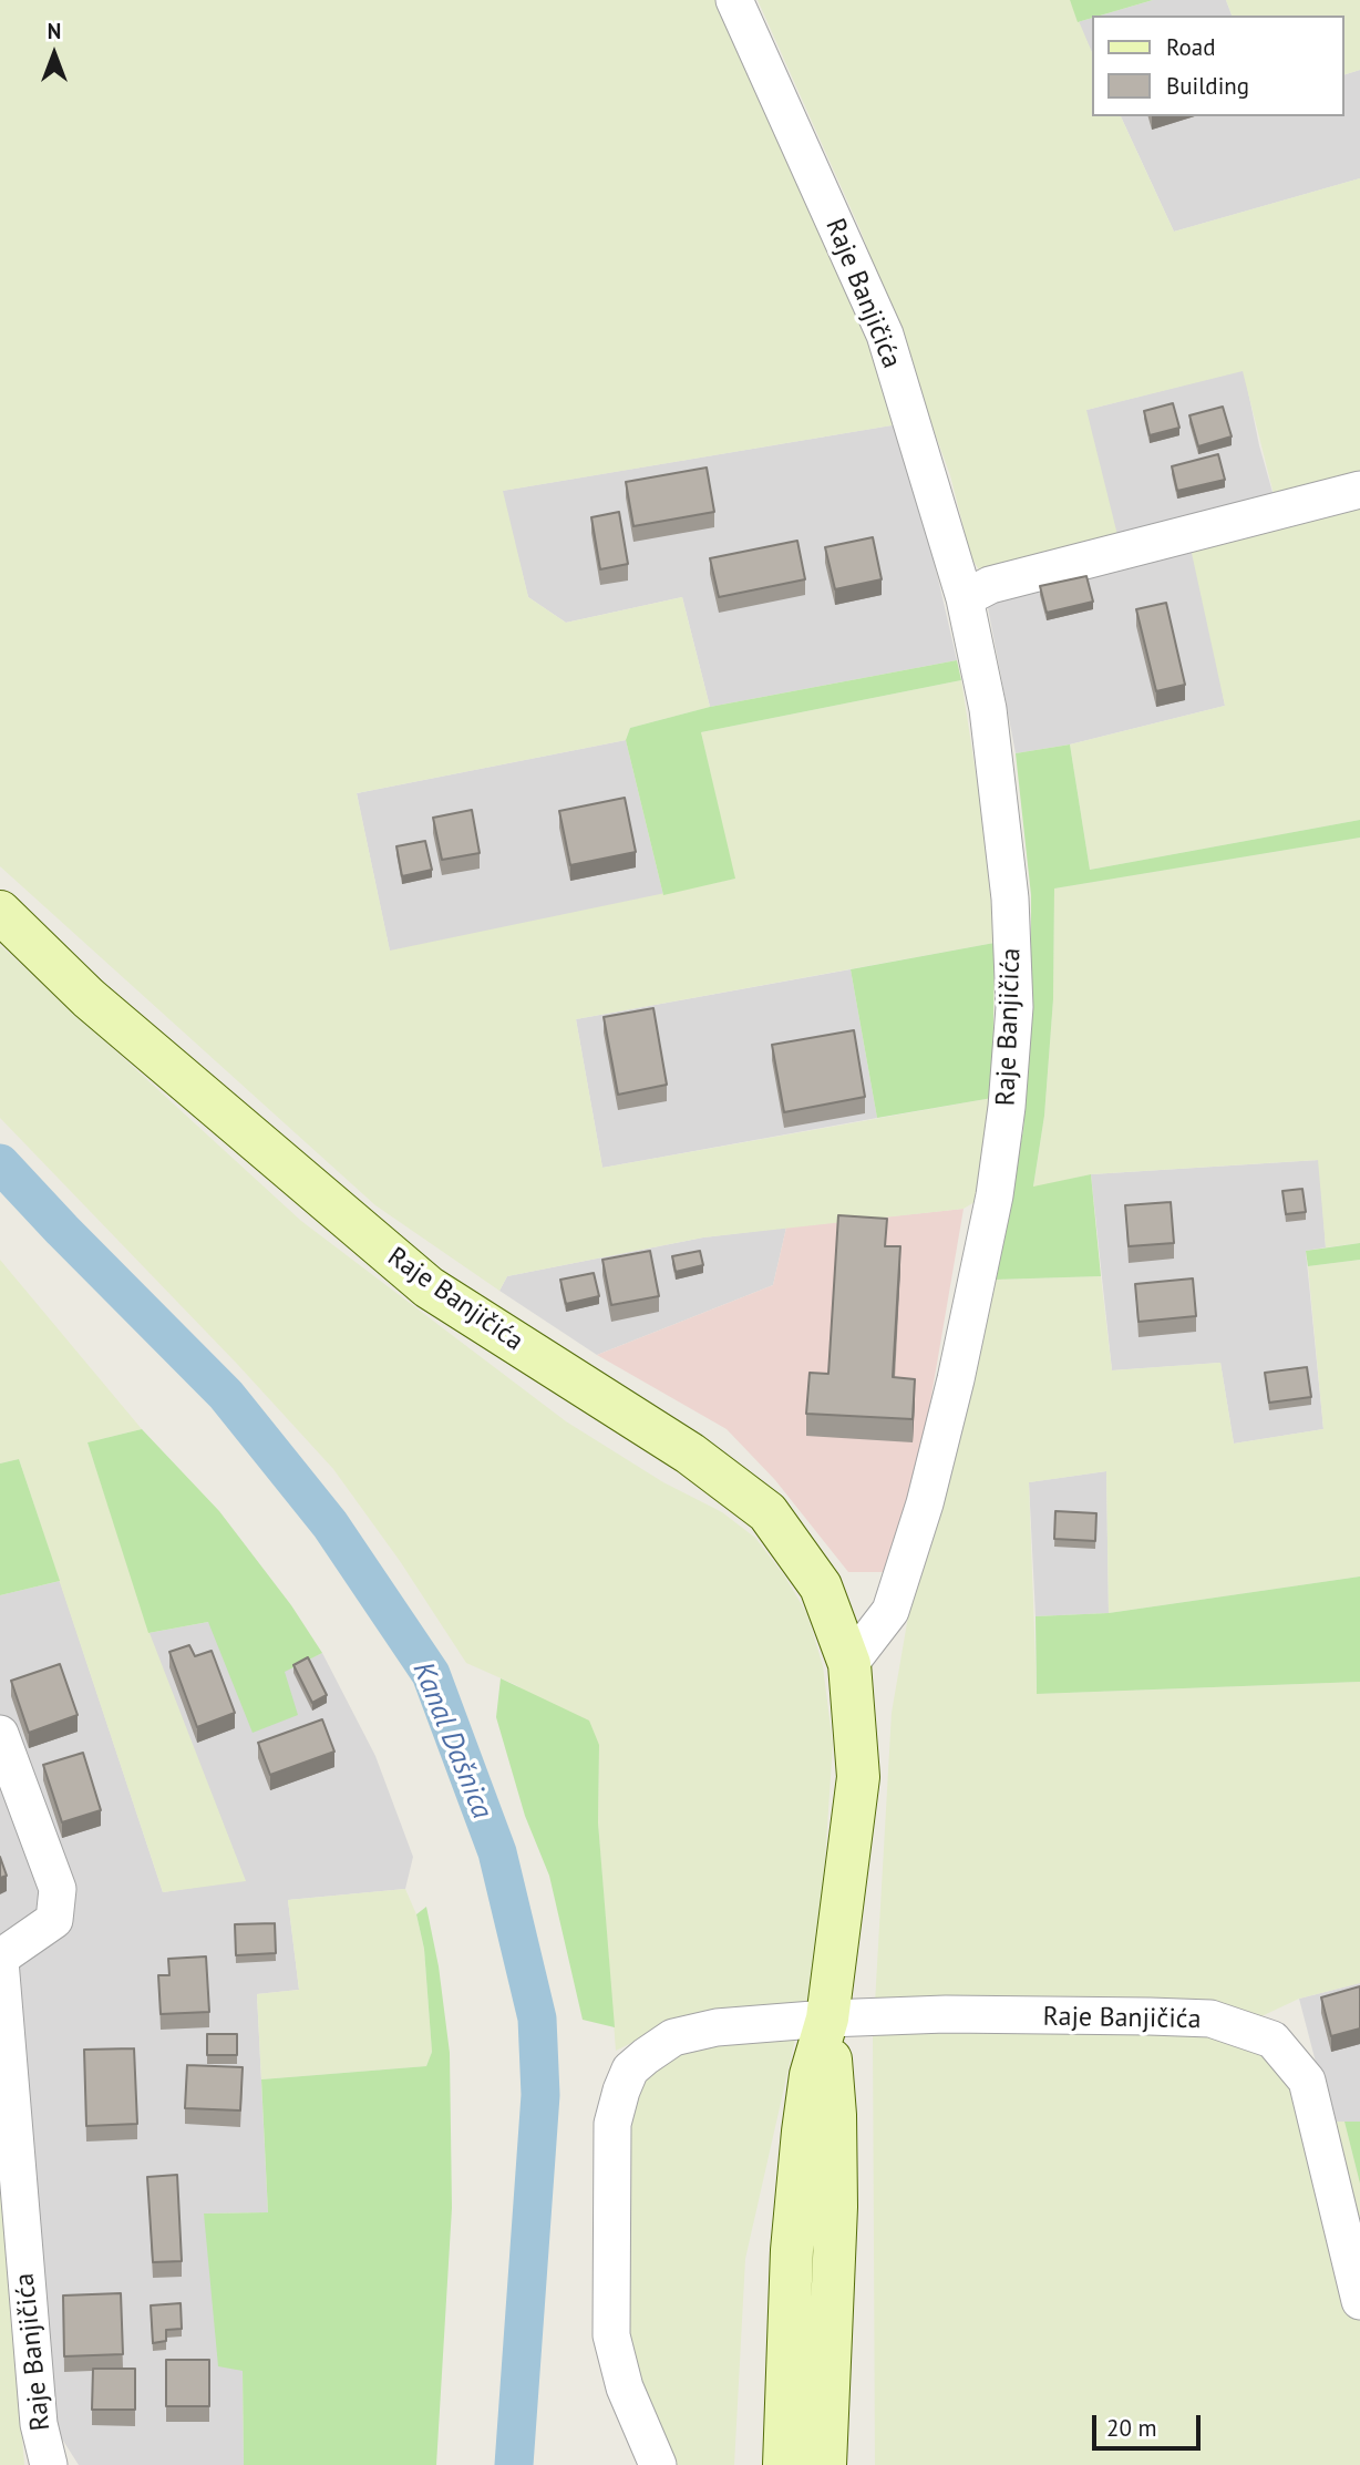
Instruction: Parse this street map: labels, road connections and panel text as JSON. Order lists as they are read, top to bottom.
{
  "streets": {
    "main road": ["Raje Banjičića"]
  },
  "water": ["Kanal Dašnica"],
  "legend": ["Road", "Building"],
  "scale_bar": "20 m",
  "north": "top"
}
